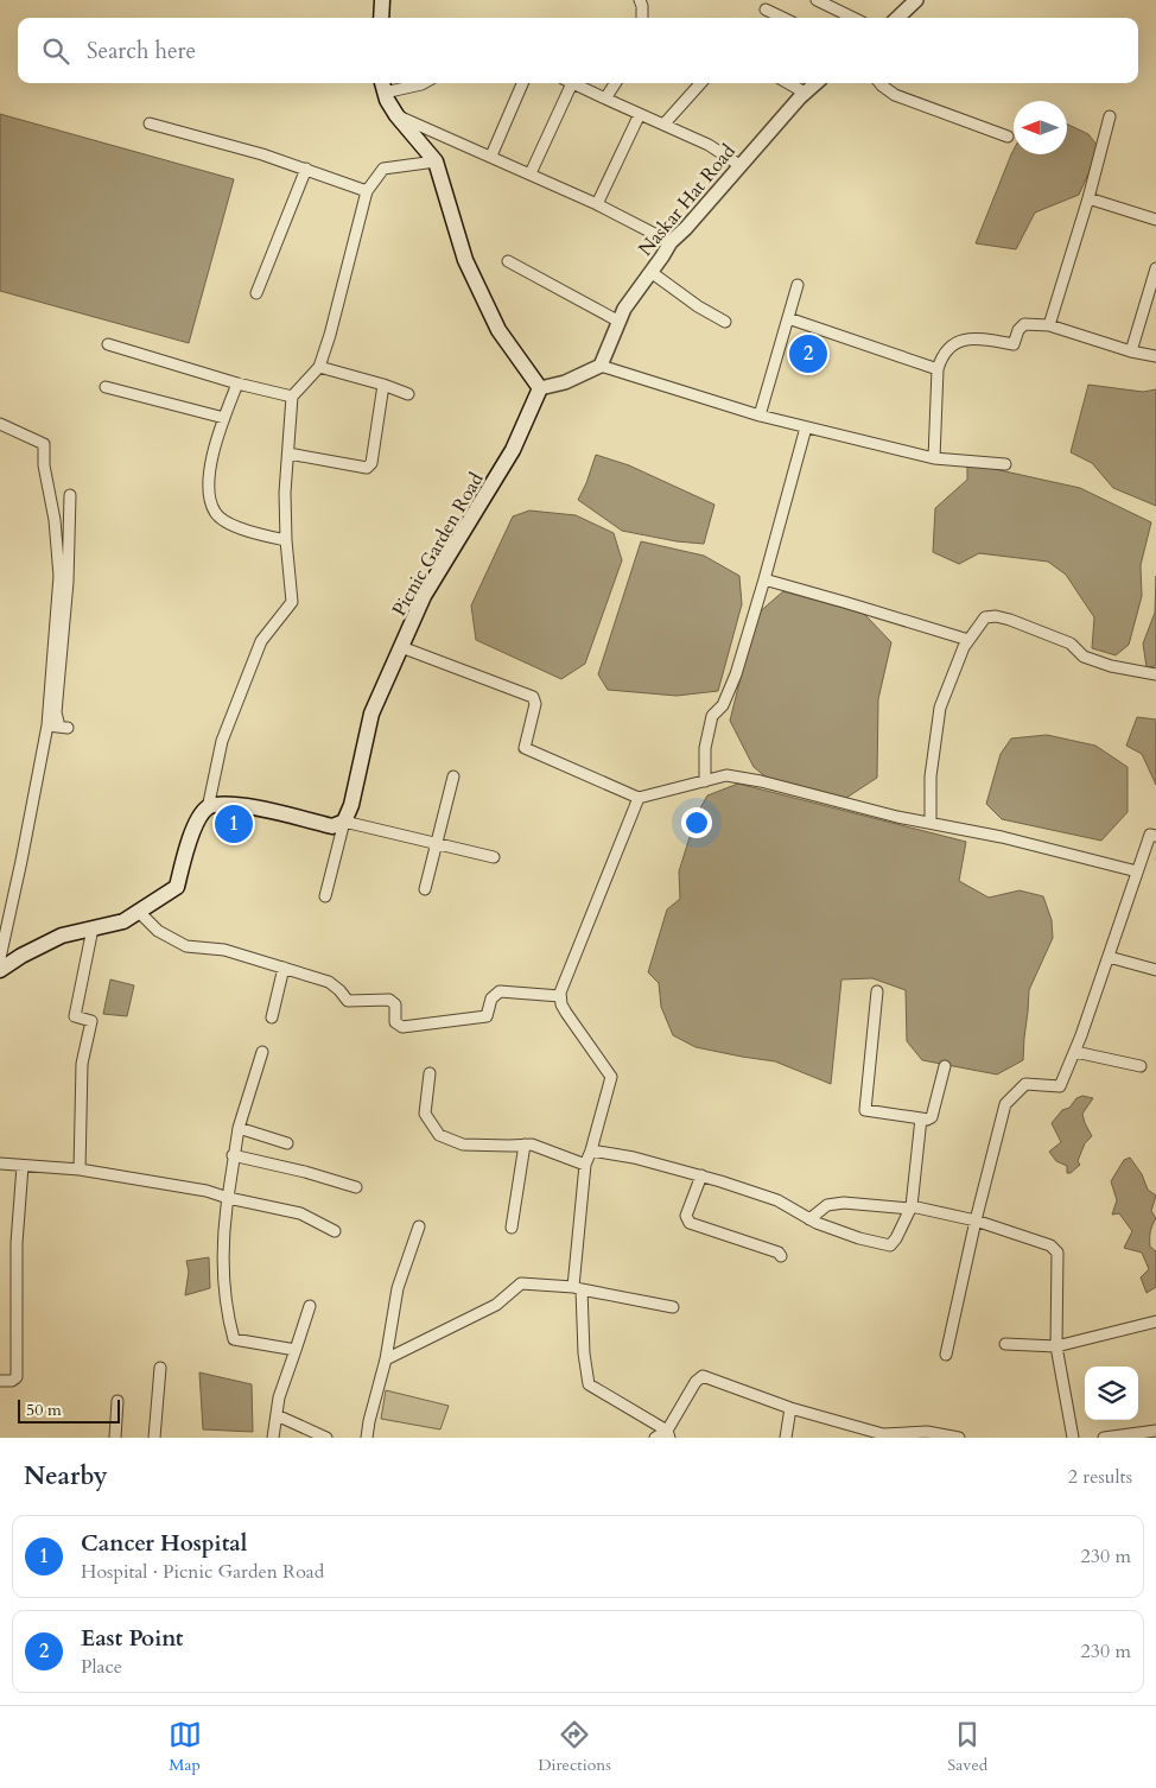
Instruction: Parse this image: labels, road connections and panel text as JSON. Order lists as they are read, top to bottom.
{
  "streets": {
    "main road": ["Picnic Garden Road"],
    "street": ["Naskar Hat Road"]
  },
  "scale_bar": "50 m",
  "north": "left",
  "page": {
    "search": "Search here",
    "pins": ["2", "1"],
    "scale": "50 m",
    "heading": ["Nearby", "2 results"],
    "list": [
      {
        "mark": "1",
        "name": "Cancer Hospital",
        "note": "Hospital · Picnic Garden Road",
        "value": "230 m"
      },
      {
        "mark": "2",
        "name": "East Point",
        "note": "Place",
        "value": "230 m"
      }
    ],
    "nav": ["Map", "Directions", "Saved"]
  }
}
